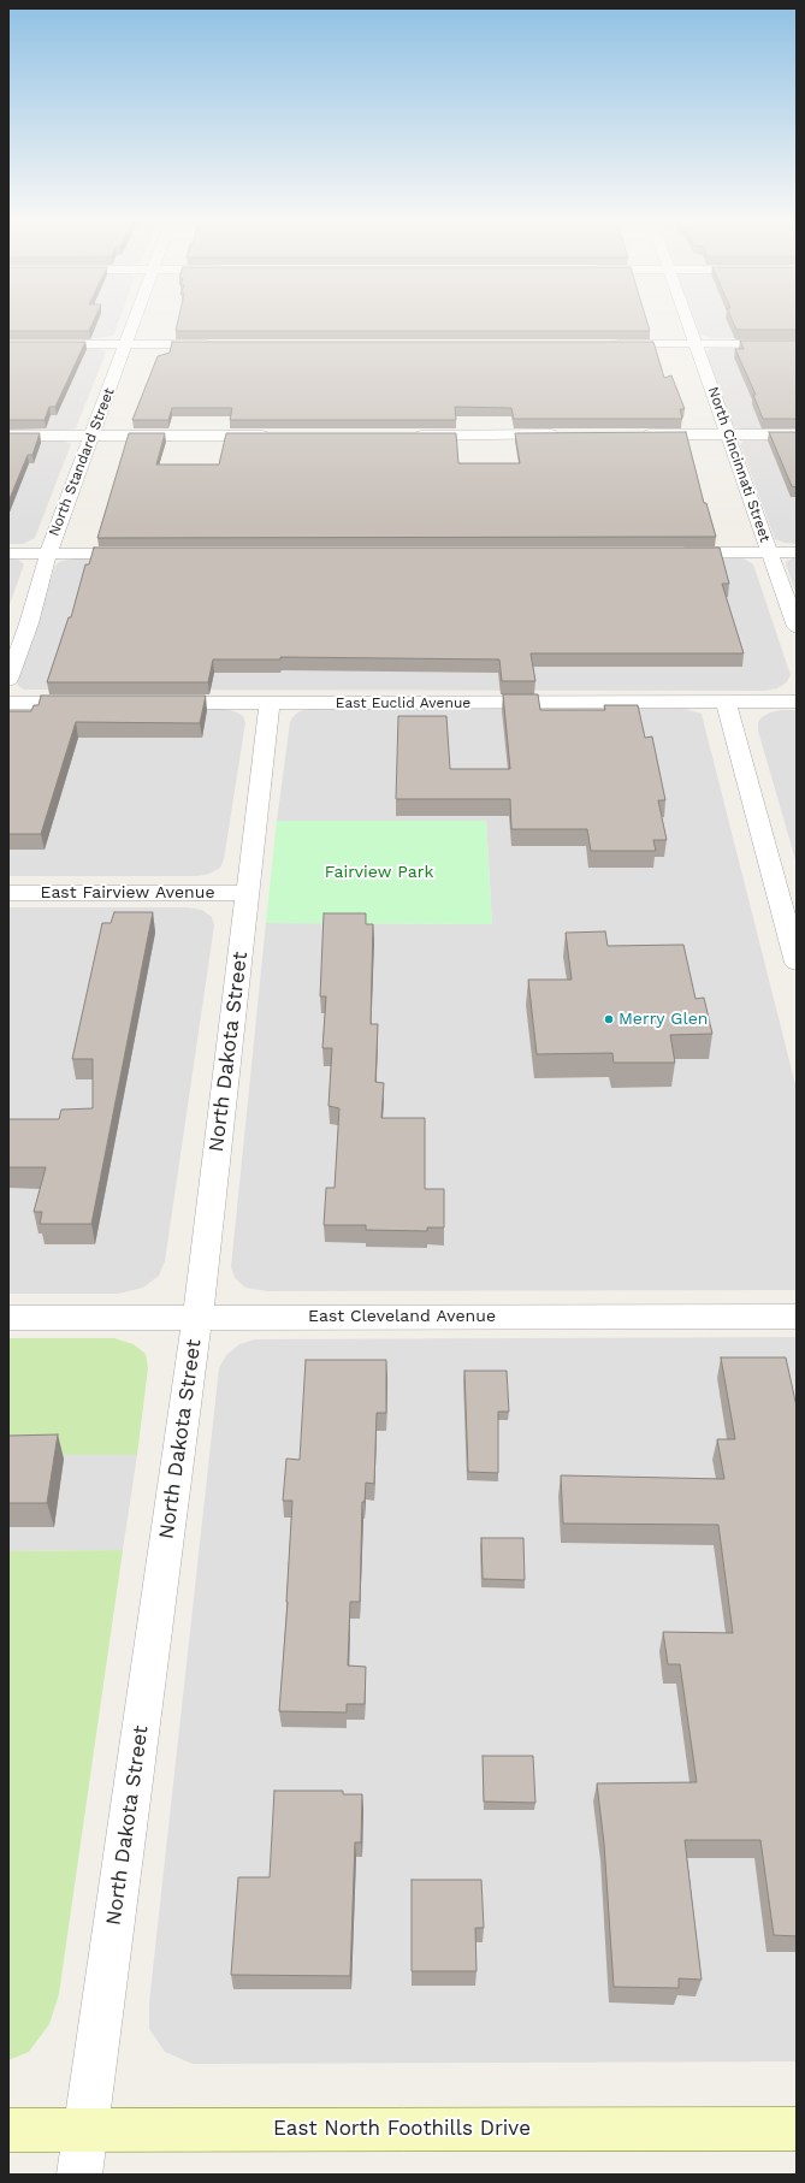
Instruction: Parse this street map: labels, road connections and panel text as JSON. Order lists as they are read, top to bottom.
{
  "streets": {
    "main road": ["East North Foothills Drive"],
    "street": [
      "North Standard Street",
      "North Cincinnati Street",
      "East Euclid Avenue",
      "East Fairview Avenue",
      "North Dakota Street",
      "East Cleveland Avenue"
    ]
  },
  "crossings": [
    ["East Euclid Avenue", "North Dakota Street"],
    ["East Fairview Avenue", "North Dakota Street"],
    ["North Dakota Street", "East Cleveland Avenue"],
    ["North Dakota Street", "East North Foothills Drive"]
  ],
  "parks": ["Fairview Park"],
  "places": ["Merry Glen"]
}
